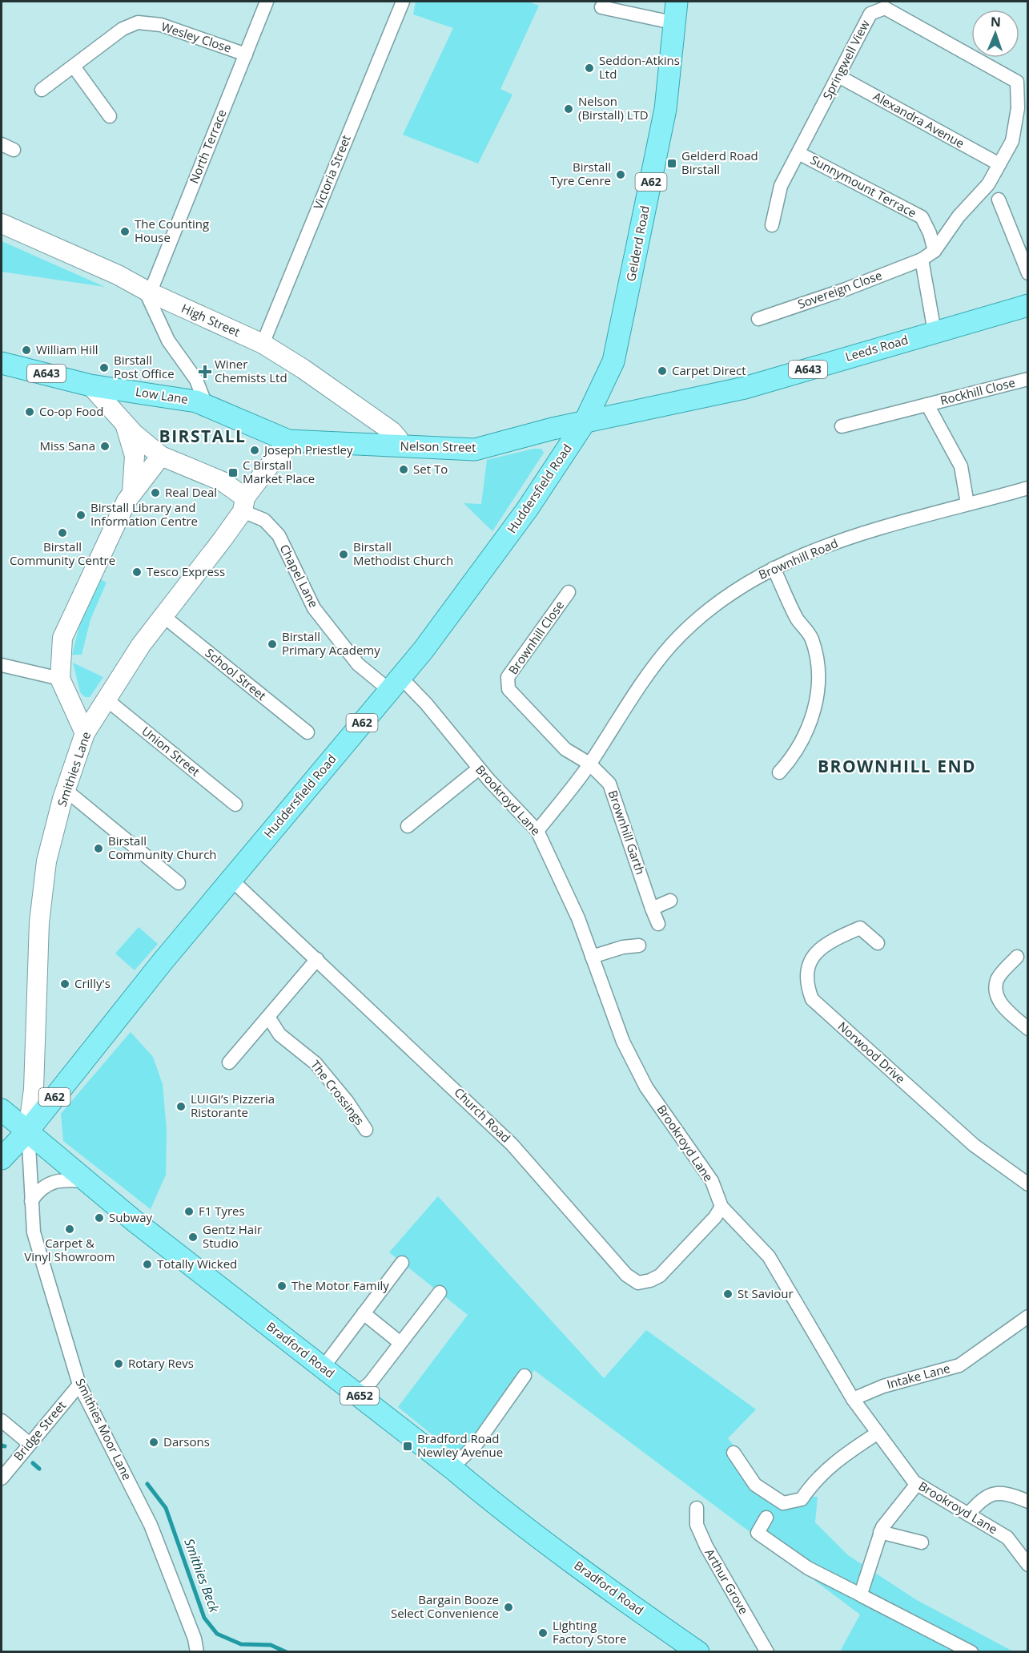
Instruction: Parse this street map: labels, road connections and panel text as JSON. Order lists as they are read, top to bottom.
{
  "streets": {
    "main road": [
      "A62",
      "Gelderd Road",
      "Leeds Road",
      "A643",
      "Low Lane",
      "Nelson Street",
      "Huddersfield Road",
      "Bradford Road",
      "A652"
    ],
    "street": [
      "Wesley Close",
      "Springwell View",
      "Alexandra Avenue",
      "North Terrace",
      "Victoria Street",
      "Sunnymount Terrace",
      "Sovereign Close",
      "High Street",
      "Rockhill Close",
      "Brownhill Road",
      "Chapel Lane",
      "Brownhill Close",
      "School Street",
      "Union Street",
      "Smithies Lane",
      "Brookroyd Lane",
      "Brownhill Garth",
      "Norwood Drive",
      "The Crossings",
      "Church Road",
      "Intake Lane",
      "Smithies Moor Lane",
      "Bridge Street",
      "Arthur Grove"
    ]
  },
  "crossings": [
    ["Wesley Close", "North Terrace"],
    ["Springwell View", "Alexandra Avenue"],
    ["Springwell View", "Sunnymount Terrace"],
    ["Springwell View", "Sovereign Close"],
    ["North Terrace", "High Street"],
    ["Victoria Street", "High Street"],
    ["Gelderd Road", "Leeds Road"],
    ["Gelderd Road", "Nelson Street"],
    ["Gelderd Road", "Huddersfield Road"],
    ["High Street", "Nelson Street"],
    ["Leeds Road", "Nelson Street"],
    ["Leeds Road", "Huddersfield Road"],
    ["Rockhill Close", "Brownhill Road"],
    ["Low Lane", "Nelson Street"],
    ["Low Lane", "Chapel Lane"],
    ["Low Lane", "Smithies Lane"],
    ["Nelson Street", "Huddersfield Road"],
    ["Nelson Street", "Smithies Lane"],
    ["Huddersfield Road", "Chapel Lane"],
    ["Huddersfield Road", "Smithies Lane"],
    ["Huddersfield Road", "Brookroyd Lane"],
    ["Huddersfield Road", "Church Road"],
    ["Huddersfield Road", "Bradford Road"],
    ["Huddersfield Road", "Smithies Moor Lane"],
    ["Brownhill Road", "Brownhill Close"],
    ["Brownhill Road", "Brookroyd Lane"],
    ["Brownhill Road", "Brownhill Garth"],
    ["Chapel Lane", "Smithies Lane"],
    ["Chapel Lane", "Brookroyd Lane"],
    ["Brownhill Close", "Brownhill Garth"],
    ["School Street", "Smithies Lane"],
    ["Union Street", "Smithies Lane"],
    ["Smithies Lane", "Bradford Road"],
    ["Smithies Lane", "Smithies Moor Lane"],
    ["Brookroyd Lane", "Church Road"],
    ["Brookroyd Lane", "Intake Lane"],
    ["Bradford Road", "Smithies Moor Lane"],
    ["Smithies Moor Lane", "Bridge Street"]
  ],
  "districts": ["BIRSTALL", "BROWNHILL END"],
  "water": ["Smithies Beck"],
  "places": {
    "other": [
      "Seddon-Atkins Ltd",
      "Nelson (Birstall) LTD",
      "Birstall Tyre Cenre",
      "The Counting House",
      "William Hill",
      "Birstall Post Office",
      "Carpet Direct",
      "Co-op Food",
      "Miss Sana",
      "Joseph Priestley",
      "Set To",
      "Real Deal",
      "Birstall Library and Information Centre",
      "Birstall Community Centre",
      "Birstall Methodist Church",
      "Tesco Express",
      "Birstall Primary Academy",
      "Birstall Community Church",
      "Crilly's",
      "LUIGI’s Pizzeria Ristorante",
      "F1 Tyres",
      "Subway",
      "Carpet & Vinyl Showroom",
      "Gentz Hair Studio",
      "Totally Wicked",
      "The Motor Family",
      "St Saviour",
      "Rotary Revs",
      "Darsons",
      "Bargain Booze Select Convenience",
      "Lighting Factory Store"
    ],
    "transit": ["Gelderd Road Birstall", "C Birstall Market Place", "Bradford Road Newley Avenue"],
    "health": ["Winer Chemists Ltd"]
  },
  "north": "top"
}
